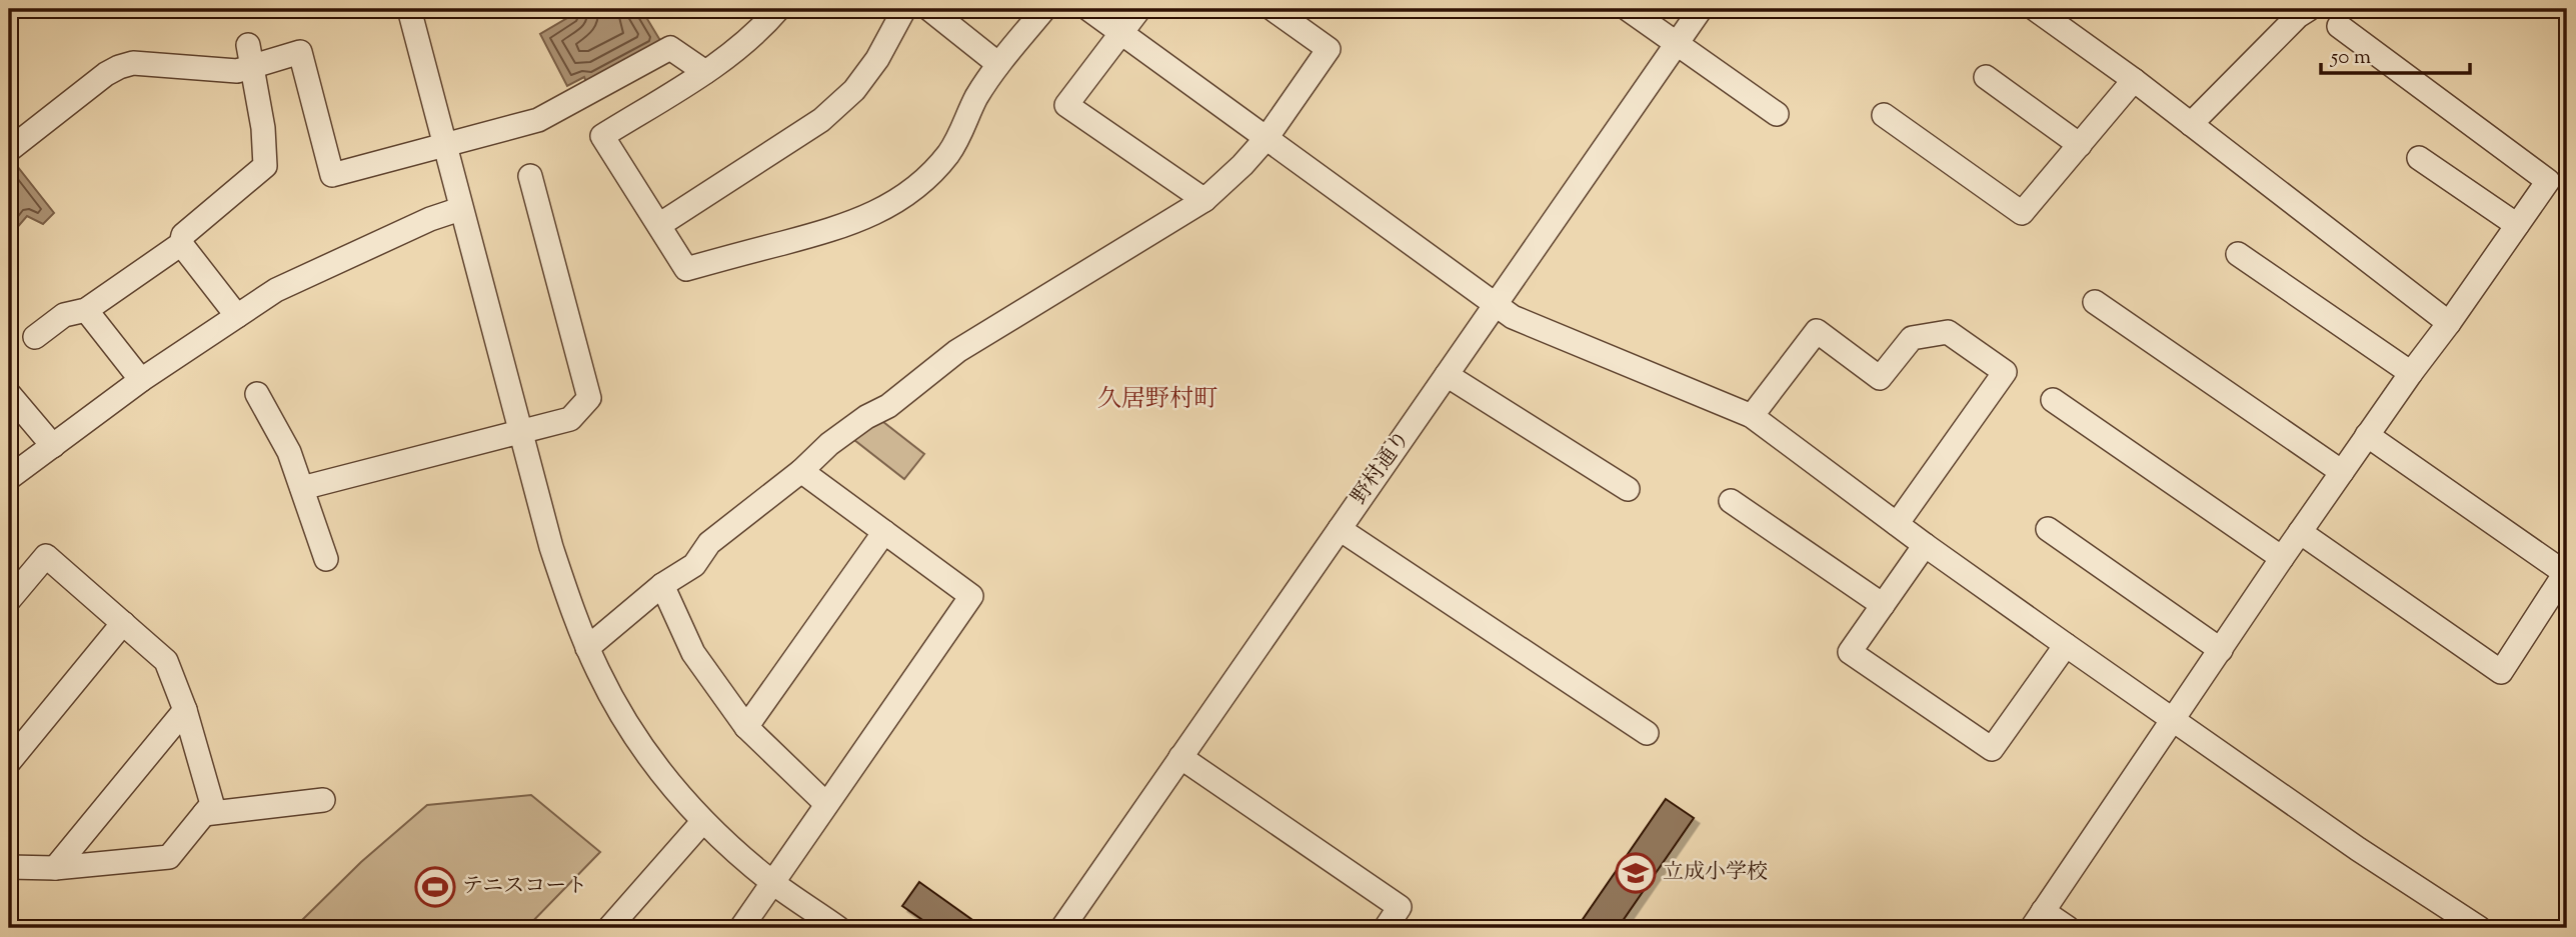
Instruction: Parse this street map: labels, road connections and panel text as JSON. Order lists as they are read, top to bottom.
{
  "streets": {
    "street": ["野村通り"]
  },
  "districts": ["久居野村町"],
  "places": {
    "school or university": ["立成小学校"],
    "sports": ["テニスコート"]
  },
  "scale_bar": "50 m"
}
